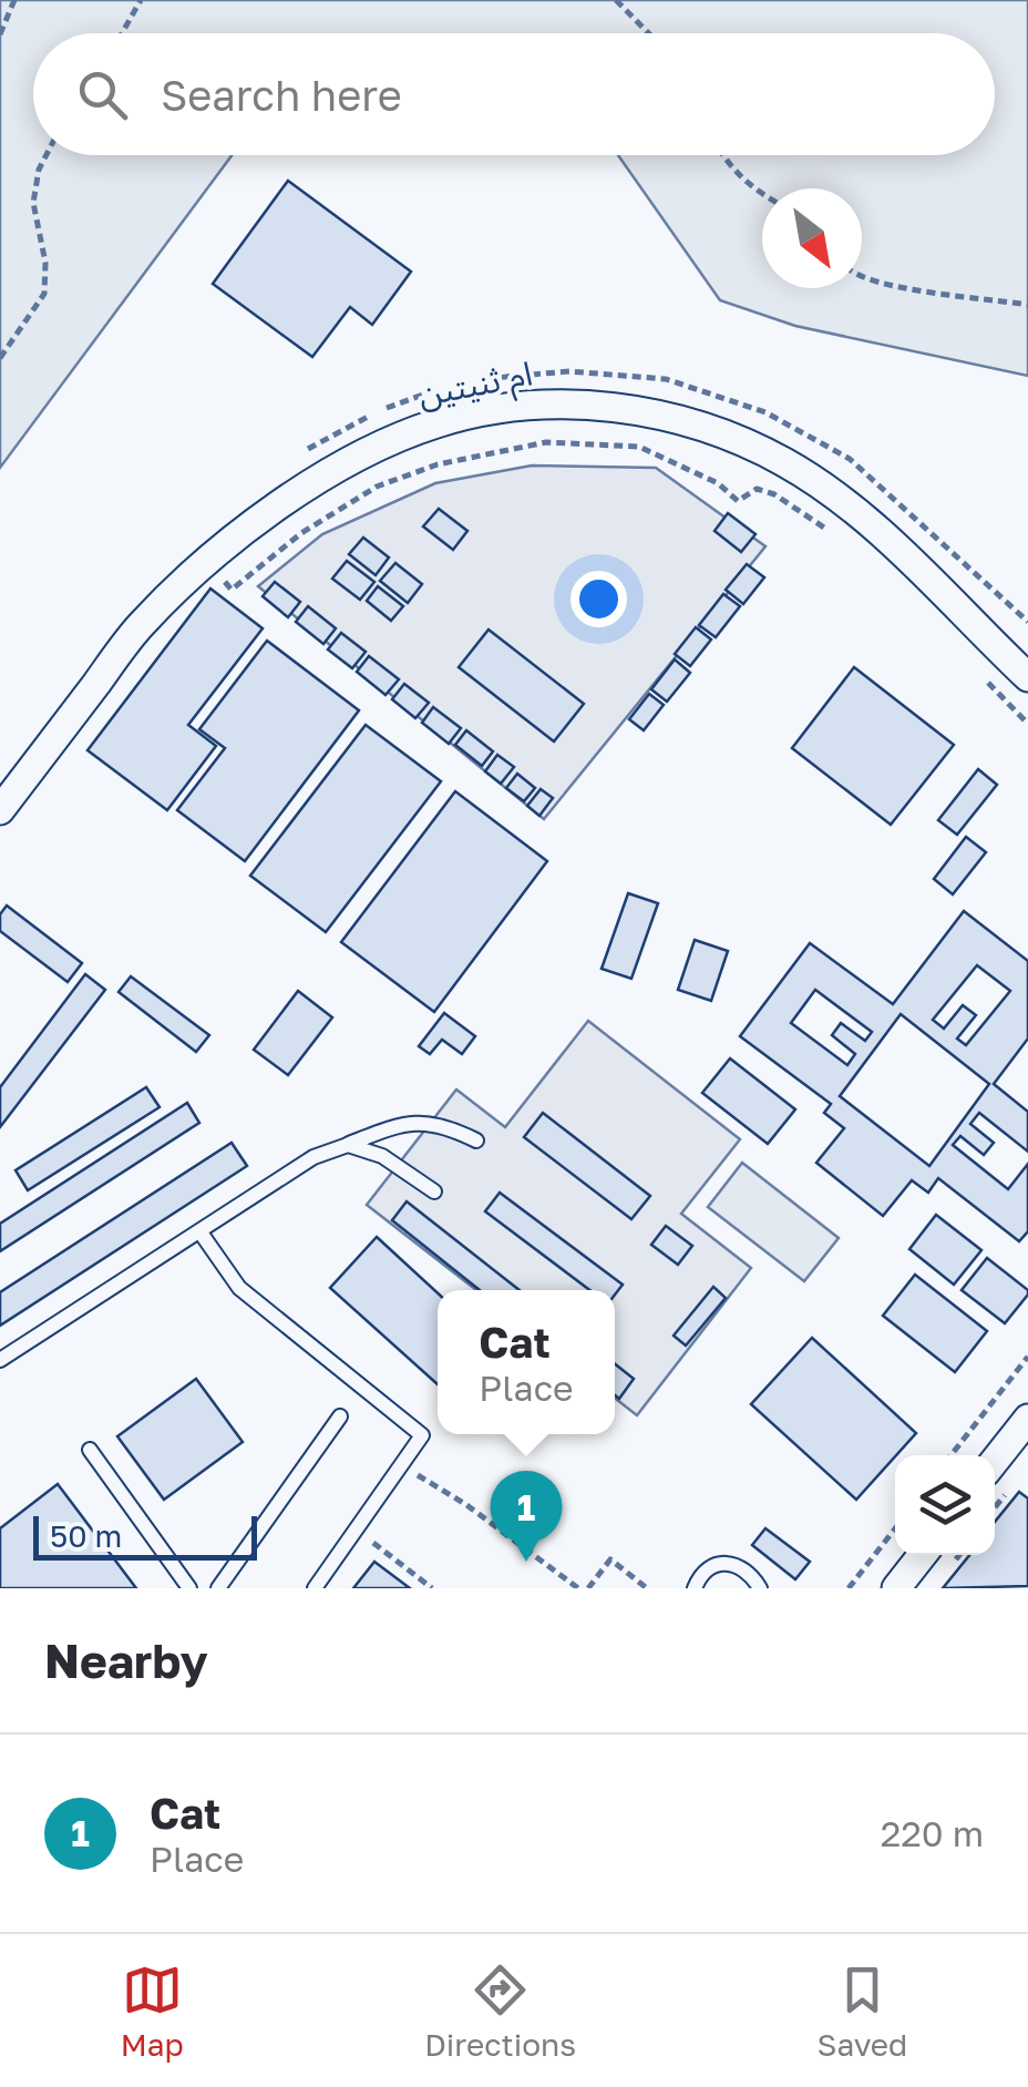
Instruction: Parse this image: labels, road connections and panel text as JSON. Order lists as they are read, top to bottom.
{
  "streets": {
    "street": ["ام ثنيتين"]
  },
  "scale_bar": "50 m",
  "north": "bottom right",
  "page": {
    "search": "Search here",
    "popup": ["Cat", "Place"],
    "pins": "1",
    "scale": "50 m",
    "heading": "Nearby",
    "list": [
      {
        "mark": "1",
        "name": "Cat",
        "note": "Place",
        "value": "220 m"
      }
    ],
    "nav": ["Map", "Directions", "Saved"]
  }
}
